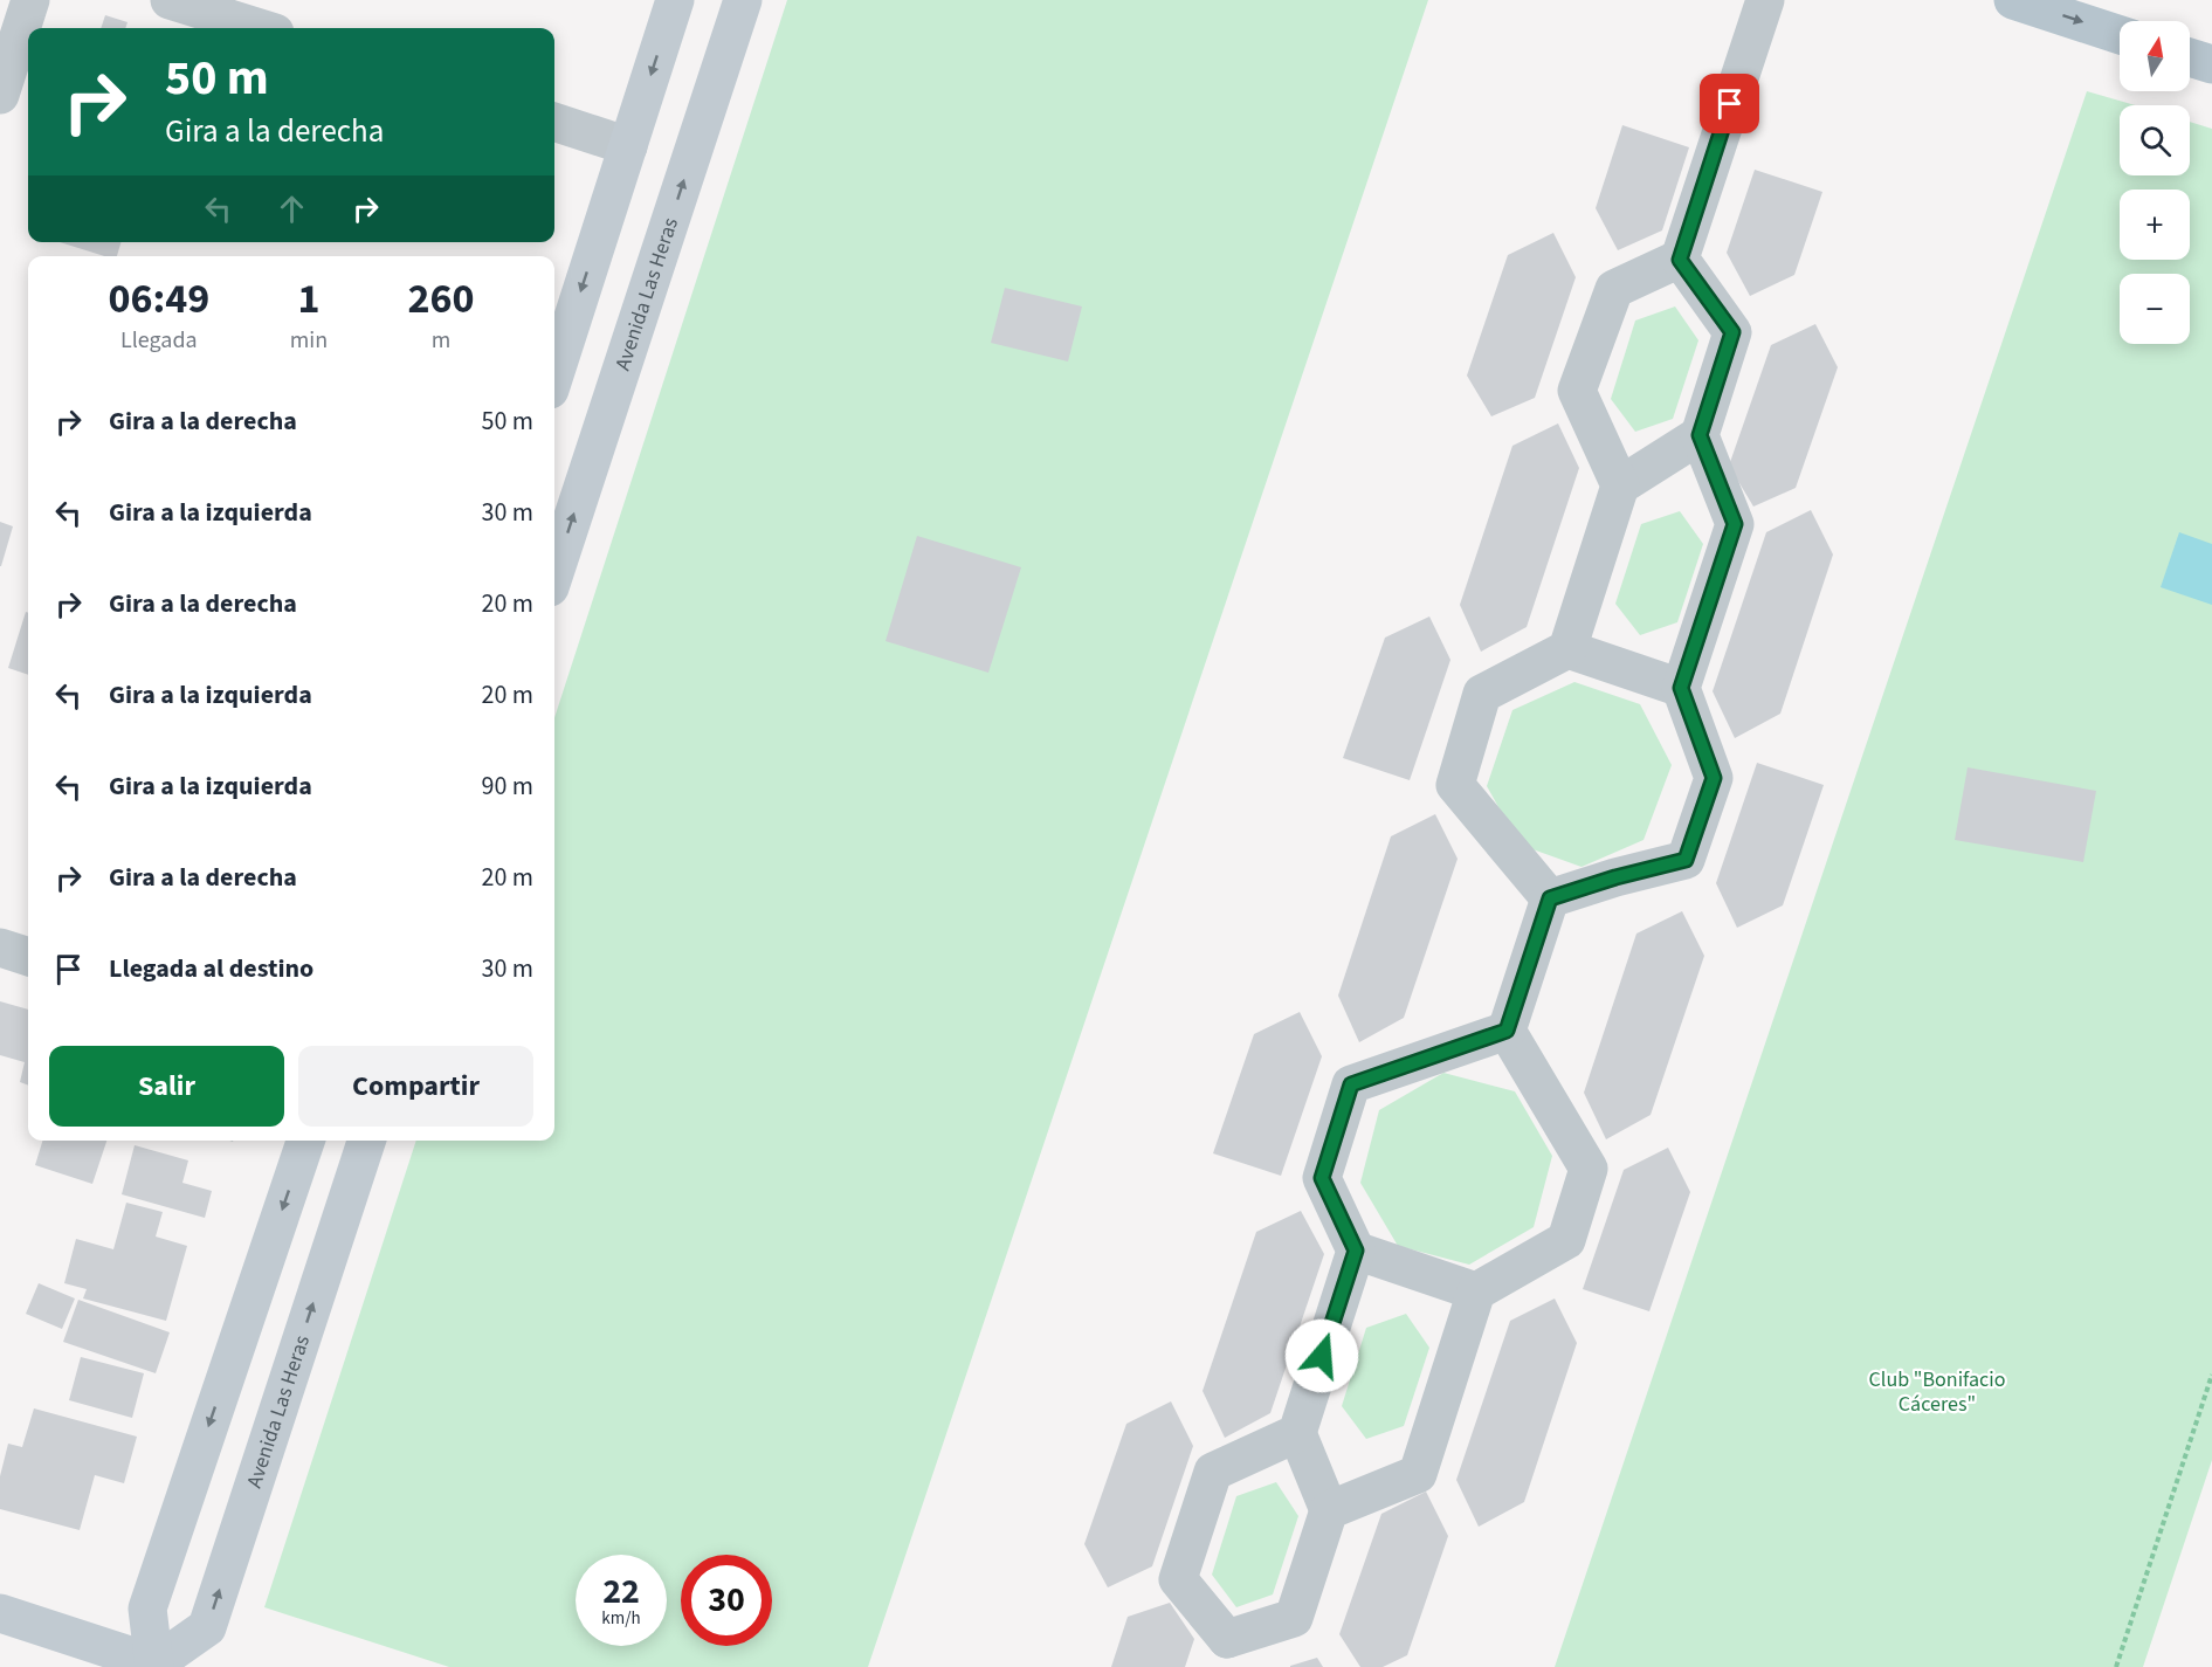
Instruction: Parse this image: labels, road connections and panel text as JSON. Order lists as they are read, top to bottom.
{
  "streets": {
    "main road": ["Avenida Las Heras"]
  },
  "parks": ["Club \"Bonifacio Cáceres\""],
  "north": "top",
  "page": {
    "map_buttons": ["+", "−"],
    "turn": ["50 m", "Gira a la derecha"],
    "eta": [
      "06:49",
      "Llegada",
      "1",
      "min",
      "260",
      "m"
    ],
    "list": [
      {
        "name": "Gira a la derecha",
        "value": "50 m"
      },
      {
        "name": "Gira a la izquierda",
        "value": "30 m"
      },
      {
        "name": "Gira a la derecha",
        "value": "20 m"
      },
      {
        "name": "Gira a la izquierda",
        "value": "20 m"
      },
      {
        "name": "Gira a la izquierda",
        "value": "90 m"
      },
      {
        "name": "Gira a la derecha",
        "value": "20 m"
      },
      {
        "name": "Llegada al destino",
        "value": "30 m"
      }
    ],
    "buttons": ["Salir", "Compartir"],
    "speed": "22 km/h",
    "limit": "30"
  }
}
